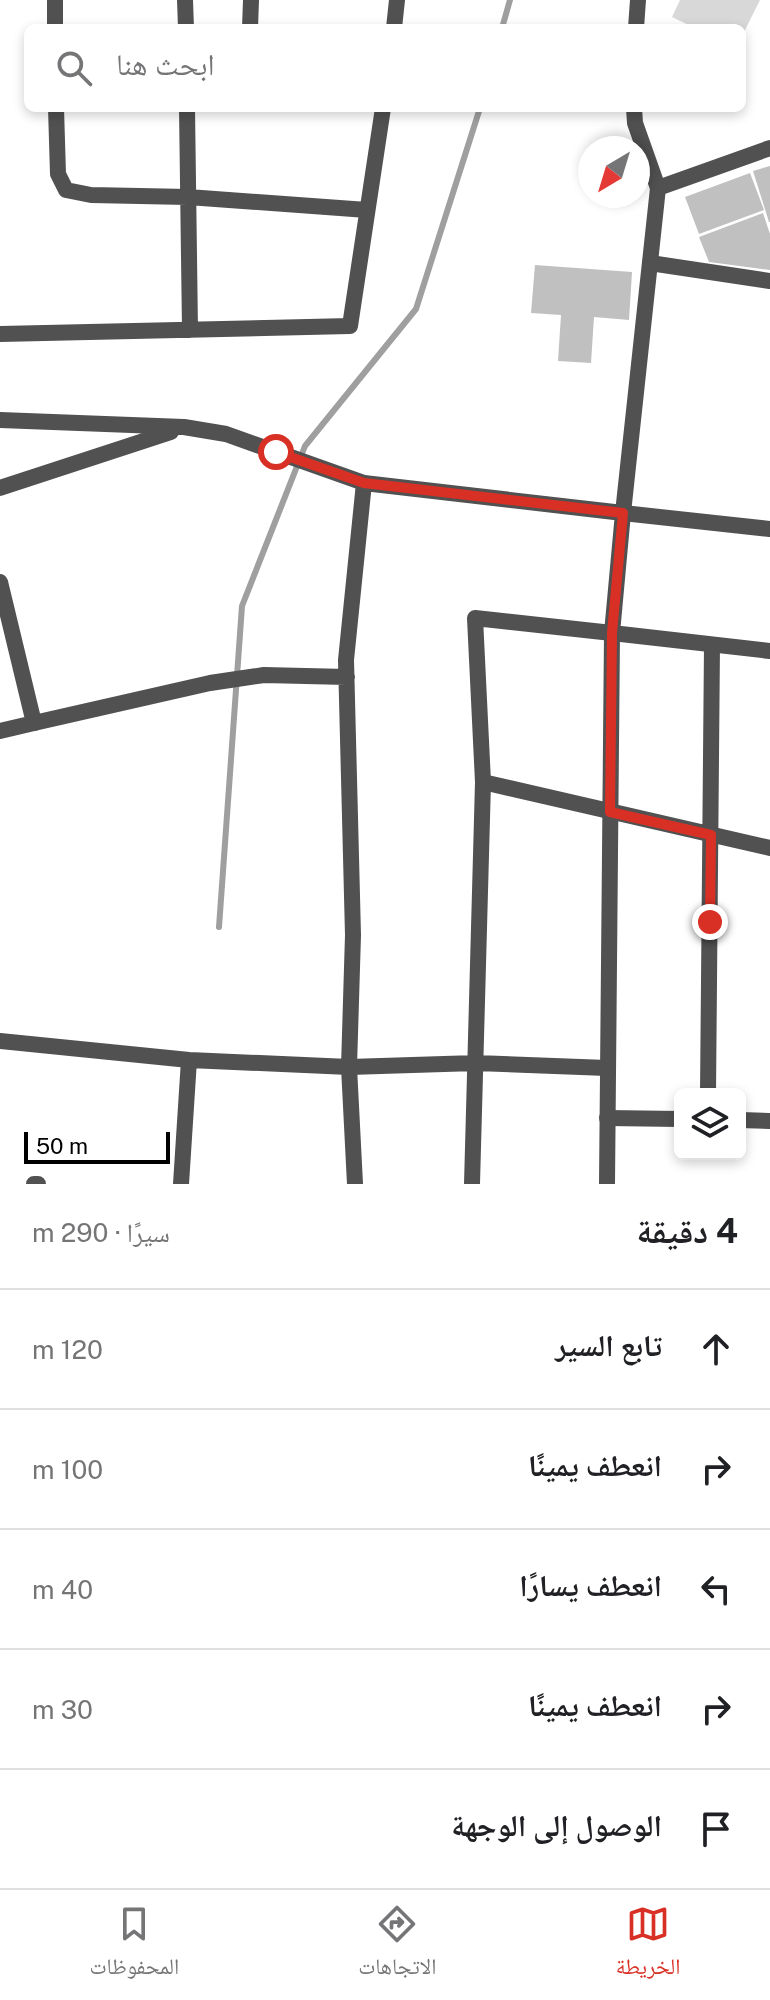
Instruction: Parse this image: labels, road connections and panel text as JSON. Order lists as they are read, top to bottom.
{
  "scale_bar": "50 m",
  "north": "bottom left",
  "page": {
    "search": "ابحث هنا",
    "scale": "50 m",
    "heading": ["4 دقيقة", "سيرًا · 290 m"],
    "list": [
      ["تابع السير", "120 m"],
      ["انعطف يمينًا", "100 m"],
      ["انعطف يسارًا", "40 m"],
      ["انعطف يمينًا", "30 m"],
      "الوصول إلى الوجهة"
    ],
    "nav": ["الخريطة", "الاتجاهات", "المحفوظات"]
  }
}
